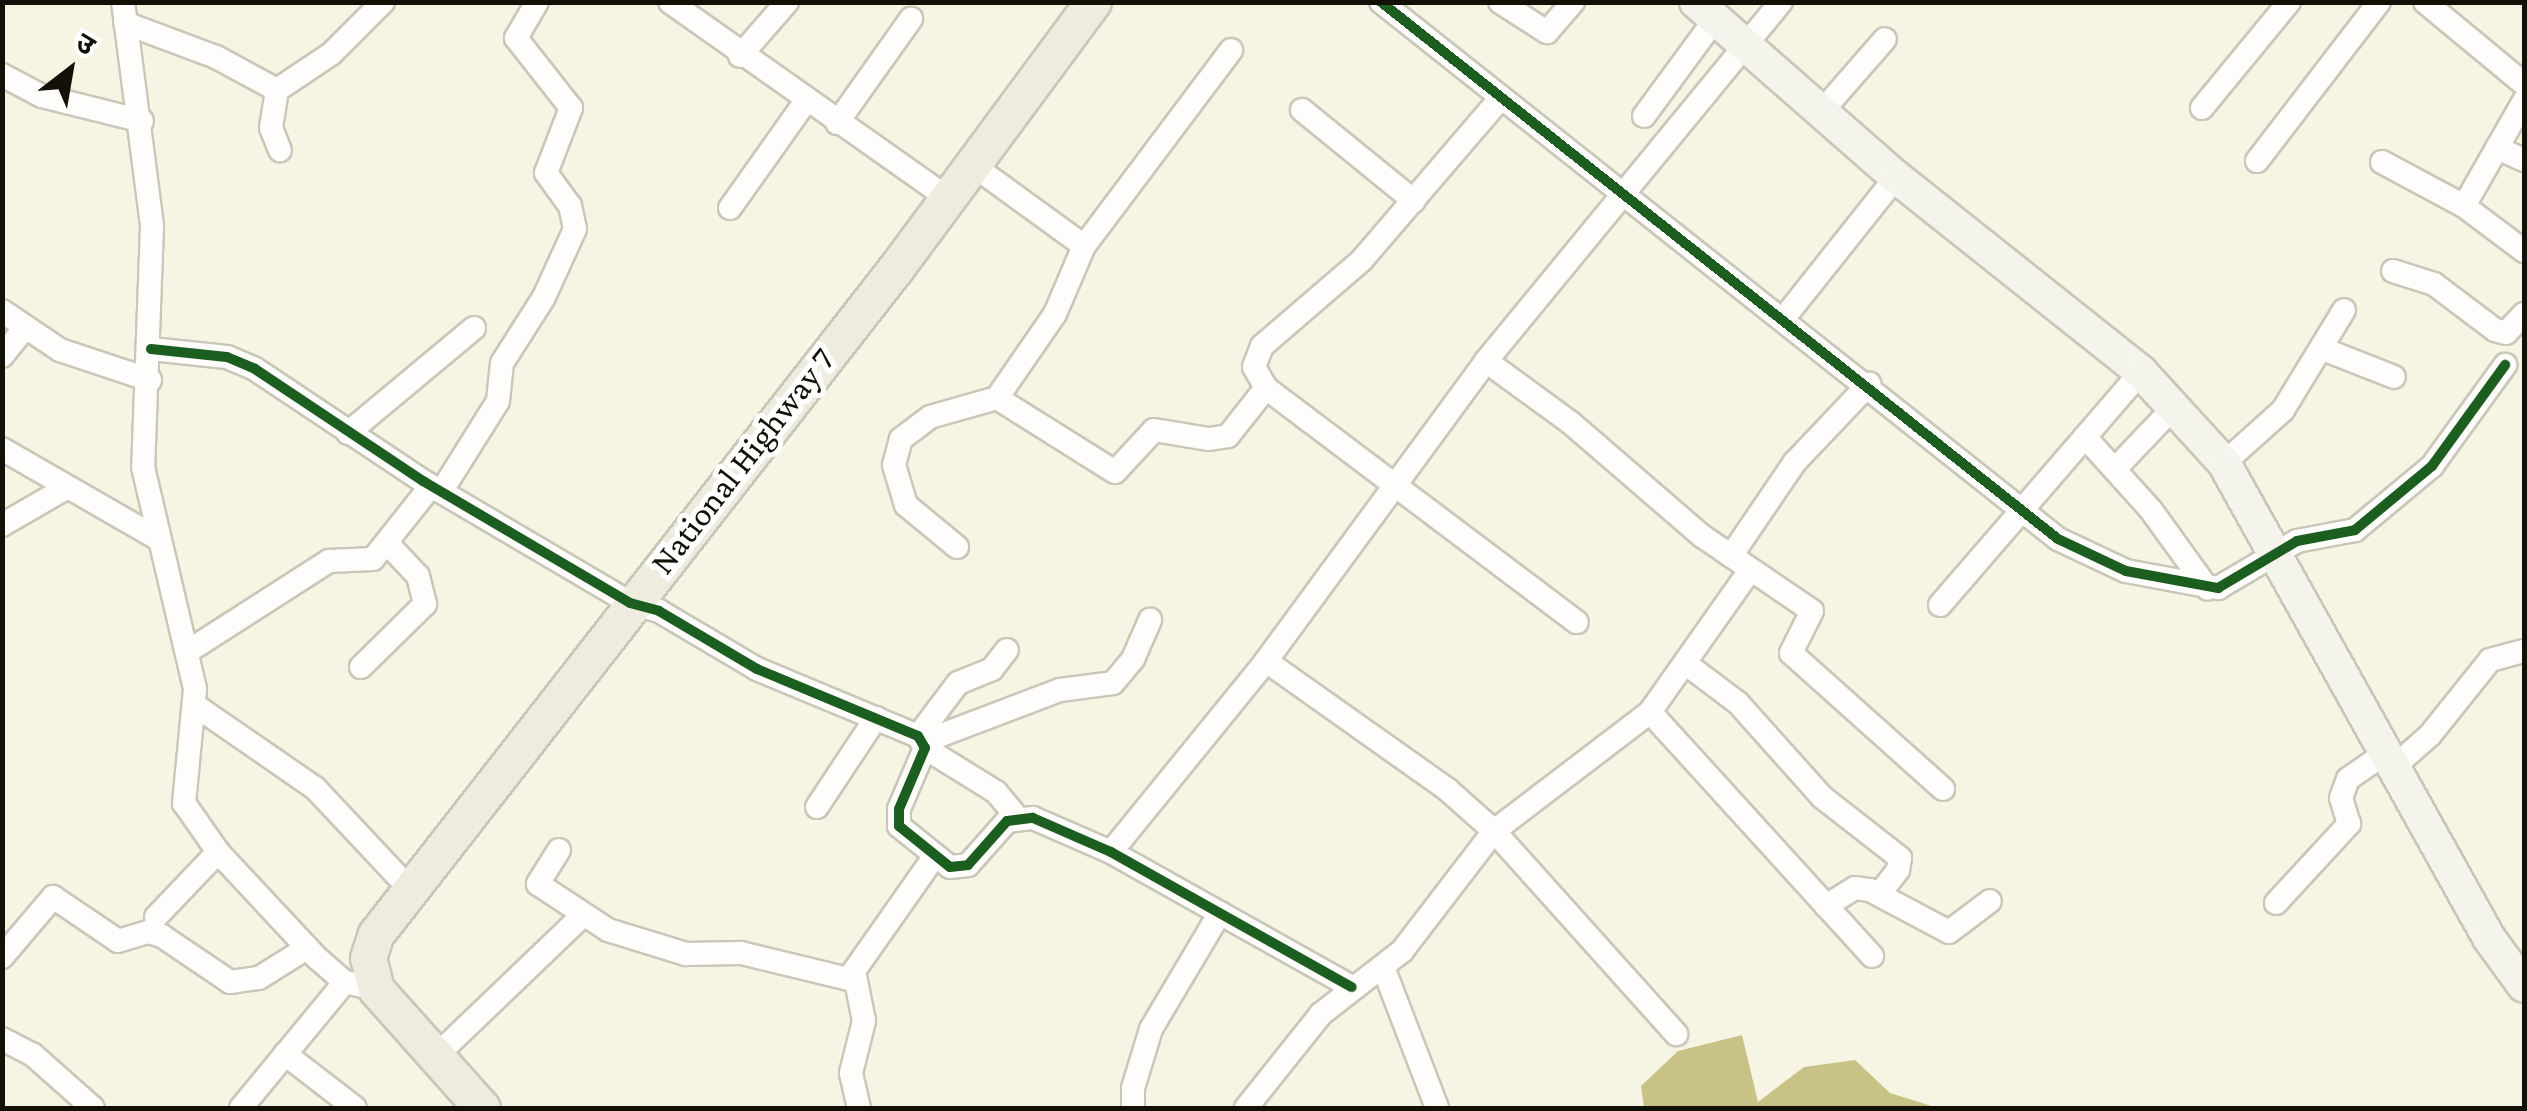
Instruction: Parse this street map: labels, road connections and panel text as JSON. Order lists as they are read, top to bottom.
{
  "streets": {
    "main road": ["National Highway 7"]
  },
  "north": "top right"
}
